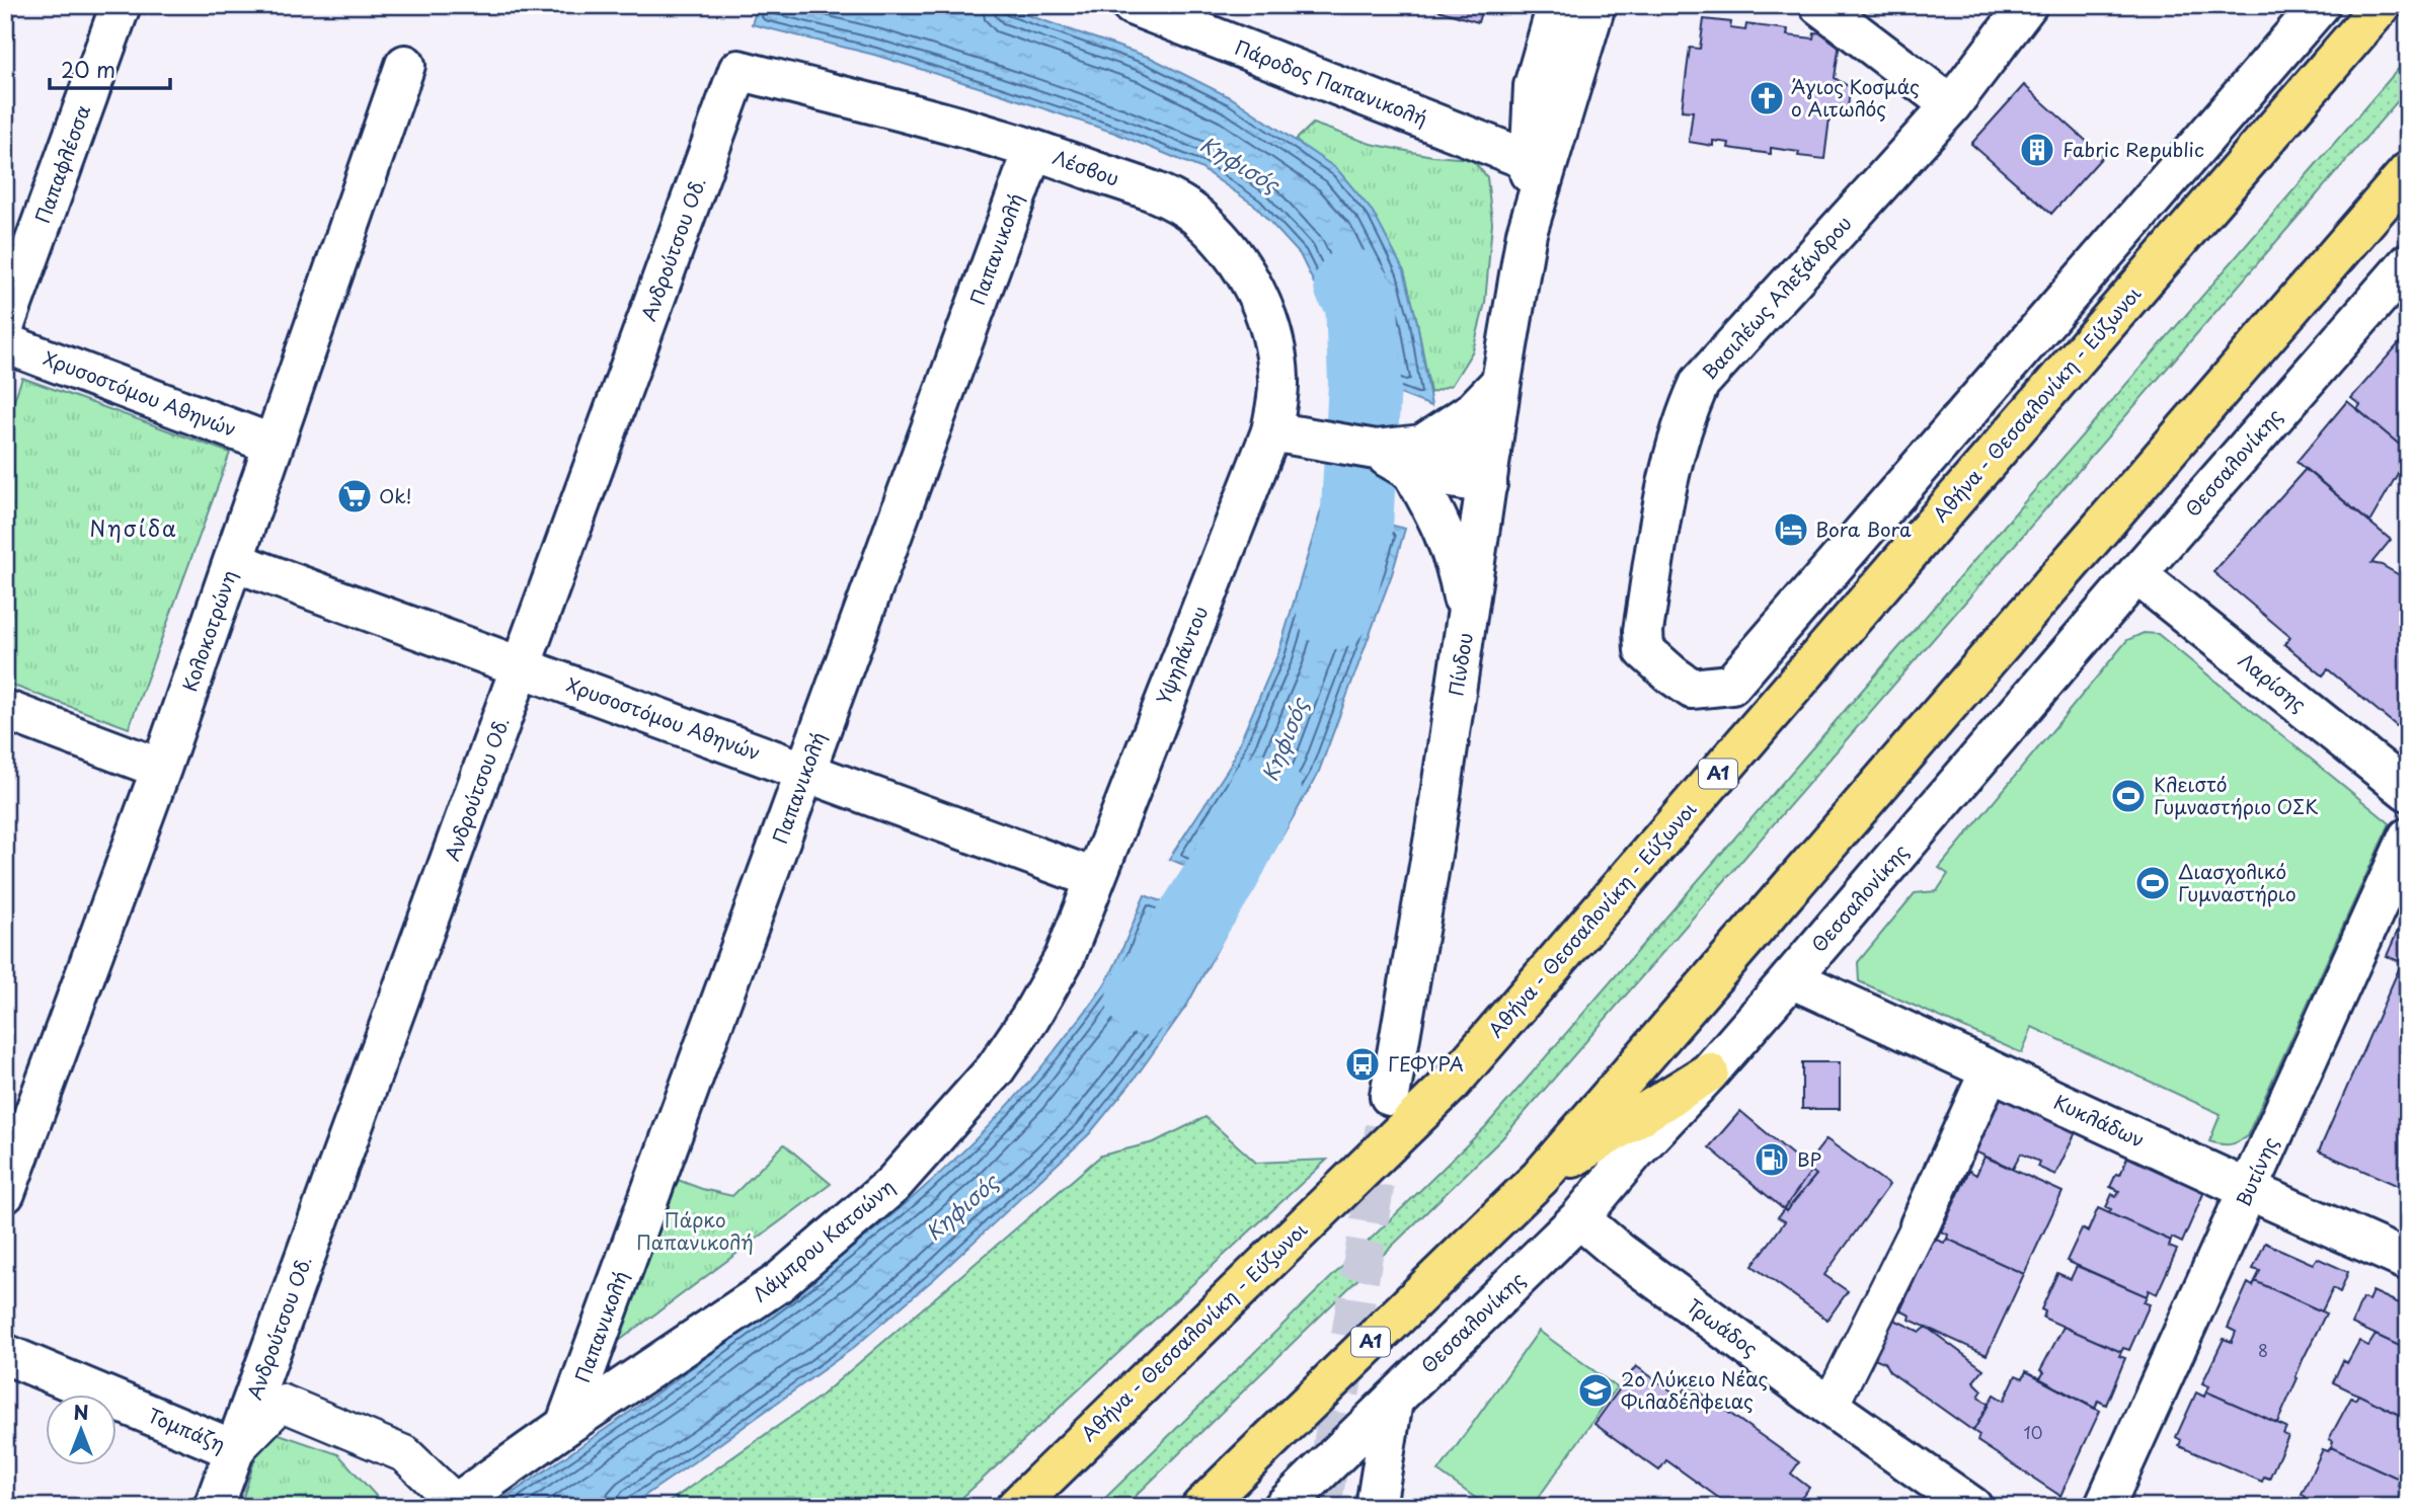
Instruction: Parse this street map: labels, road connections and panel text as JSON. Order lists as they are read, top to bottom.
{
  "streets": {
    "highway": ["Αθήνα - Θεσσαλονίκη - Εύζωνοι", "Α1"],
    "street": [
      "Πάροδος Παπανικολή",
      "Παπαφλέσσα",
      "Λέσβου",
      "Ανδρούτσου Οδ.",
      "Παπανικολή",
      "Βασιλέως Αλεξάνδρου",
      "Χρυσοστόμου Αθηνών",
      "Θεσσαλονίκης",
      "Κολοκοτρώνη",
      "Υψηλάντου",
      "Πίνδου",
      "Λαρίσης",
      "Κυκλάδων",
      "Βυτίνης",
      "Λάμπρου Κατσώνη",
      "Τρωάδος",
      "Τομπάζη"
    ]
  },
  "crossings": [
    ["Λέσβου", "Ανδρούτσου Οδ."],
    ["Λέσβου", "Παπανικολή"],
    ["Λέσβου", "Υψηλάντου"],
    ["Ανδρούτσου Οδ.", "Χρυσοστόμου Αθηνών"],
    ["Ανδρούτσου Οδ.", "Τομπάζη"],
    ["Παπανικολή", "Χρυσοστόμου Αθηνών"],
    ["Παπανικολή", "Λάμπρου Κατσώνη"],
    ["Χρυσοστόμου Αθηνών", "Κολοκοτρώνη"],
    ["Χρυσοστόμου Αθηνών", "Υψηλάντου"],
    ["Χρυσοστόμου Αθηνών", "Λάμπρου Κατσώνη"],
    ["Θεσσαλονίκης", "Λαρίσης"],
    ["Θεσσαλονίκης", "Κυκλάδων"],
    ["Θεσσαλονίκης", "Τρωάδος"],
    ["Υψηλάντου", "Λάμπρου Κατσώνη"],
    ["Κυκλάδων", "Βυτίνης"],
    ["Λάμπρου Κατσώνη", "Τομπάζη"]
  ],
  "districts": ["Νησίδα"],
  "water": ["Κηφισός"],
  "parks": ["Πάρκο Παπανικολή"],
  "places": {
    "church": ["Άγιος Κοσμάς ο Αιτωλός"],
    "building": ["Fabric Republic"],
    "supermarket": ["Ok!"],
    "hotel": ["Bora Bora"],
    "sports": ["Κλειστό Γυμναστήριο ΟΣΚ", "Διασχολικό Γυμναστήριο"],
    "bus stop": ["ΓΕΦΥΡΑ"],
    "fuel station": ["BP"],
    "school or university": ["2ο Λύκειο Νέας Φιλαδέλφειας"]
  },
  "house_numbers": ["8", "10"],
  "scale_bar": "20 m",
  "north": "top"
}
